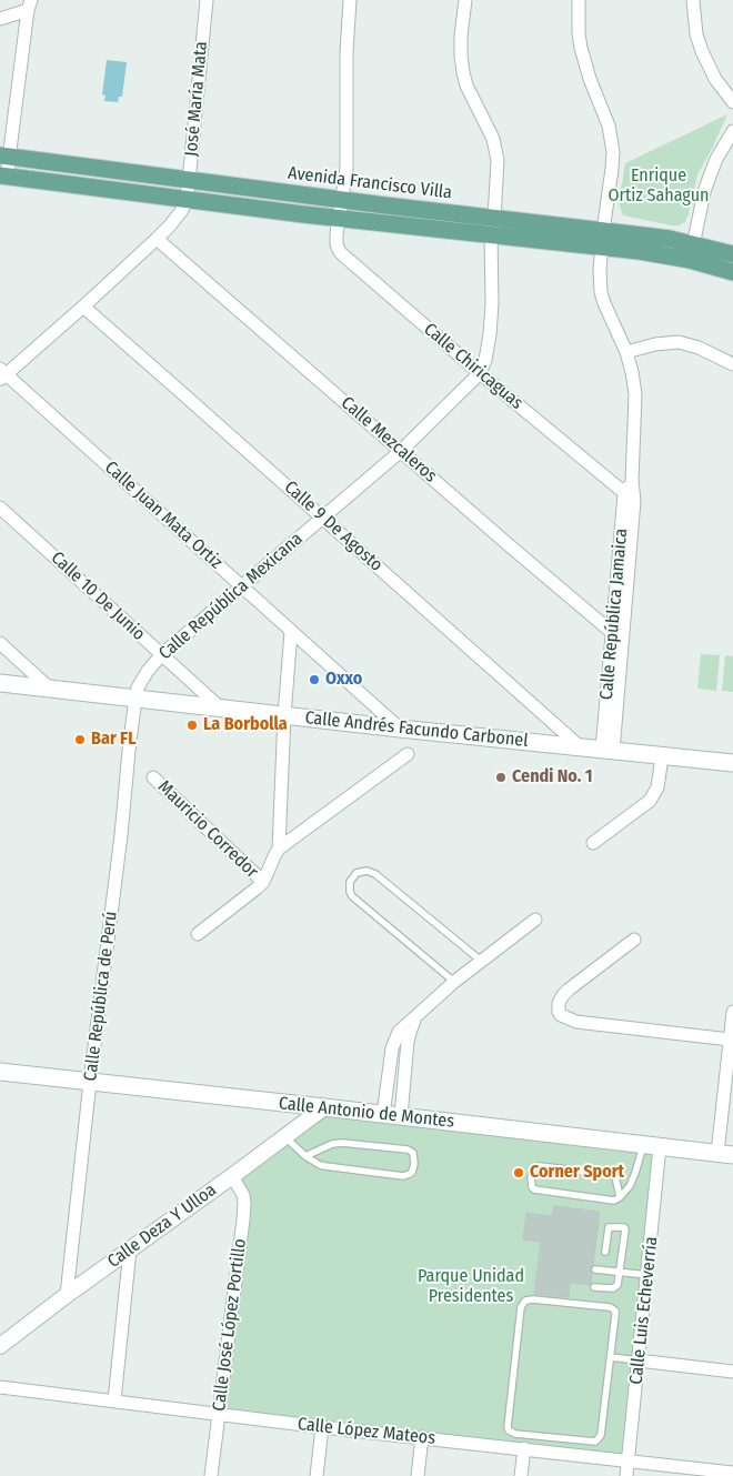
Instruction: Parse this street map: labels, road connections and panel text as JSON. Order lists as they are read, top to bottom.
{
  "streets": {
    "main road": ["Avenida Francisco Villa", "Calle Andrés Facundo Carbonel", "Calle Antonio de Montes"],
    "street": [
      "José María Mata",
      "Calle Chiricaguas",
      "Calle Mezcaleros",
      "Calle Juan Mata Ortiz",
      "Calle 9 De Agosto",
      "Calle 10 De Junio",
      "Calle República Mexicana",
      "Calle República Jamaica",
      "Mauricio Corredor",
      "Calle República de Perú",
      "Calle Deza Y Ulloa",
      "Calle Luis Echeverría",
      "Calle José López Portillo",
      "Calle López Mateos"
    ]
  },
  "crossings": [
    ["José María Mata", "Avenida Francisco Villa"],
    ["Avenida Francisco Villa", "Calle Chiricaguas"],
    ["Avenida Francisco Villa", "Calle República Mexicana"],
    ["Avenida Francisco Villa", "Calle República Jamaica"],
    ["Calle Chiricaguas", "Calle República Mexicana"],
    ["Calle Chiricaguas", "Calle República Jamaica"],
    ["Calle Mezcaleros", "Calle República Mexicana"],
    ["Calle Mezcaleros", "Calle República Jamaica"],
    ["Calle Juan Mata Ortiz", "Calle República Mexicana"],
    ["Calle Juan Mata Ortiz", "Calle Andrés Facundo Carbonel"],
    ["Calle 9 De Agosto", "Calle República Mexicana"],
    ["Calle 9 De Agosto", "Calle Andrés Facundo Carbonel"],
    ["Calle 10 De Junio", "Calle República Mexicana"],
    ["Calle 10 De Junio", "Calle Andrés Facundo Carbonel"],
    ["Calle República Mexicana", "Calle Andrés Facundo Carbonel"],
    ["Calle República Mexicana", "Calle República de Perú"],
    ["Calle República Jamaica", "Calle Andrés Facundo Carbonel"],
    ["Calle Andrés Facundo Carbonel", "Calle República de Perú"],
    ["Calle República de Perú", "Calle Antonio de Montes"],
    ["Calle República de Perú", "Calle Deza Y Ulloa"],
    ["Calle Antonio de Montes", "Calle Deza Y Ulloa"],
    ["Calle Antonio de Montes", "Calle Luis Echeverría"],
    ["Calle Deza Y Ulloa", "Calle José López Portillo"],
    ["Calle Luis Echeverría", "Calle López Mateos"],
    ["Calle José López Portillo", "Calle López Mateos"]
  ],
  "parks": ["Enrique Ortiz Sahagun", "Parque Unidad Presidentes"],
  "places": [
    "Oxxo",
    "La Borbolla",
    "Bar FL",
    "Cendi No. 1",
    "Corner Sport"
  ]
}
